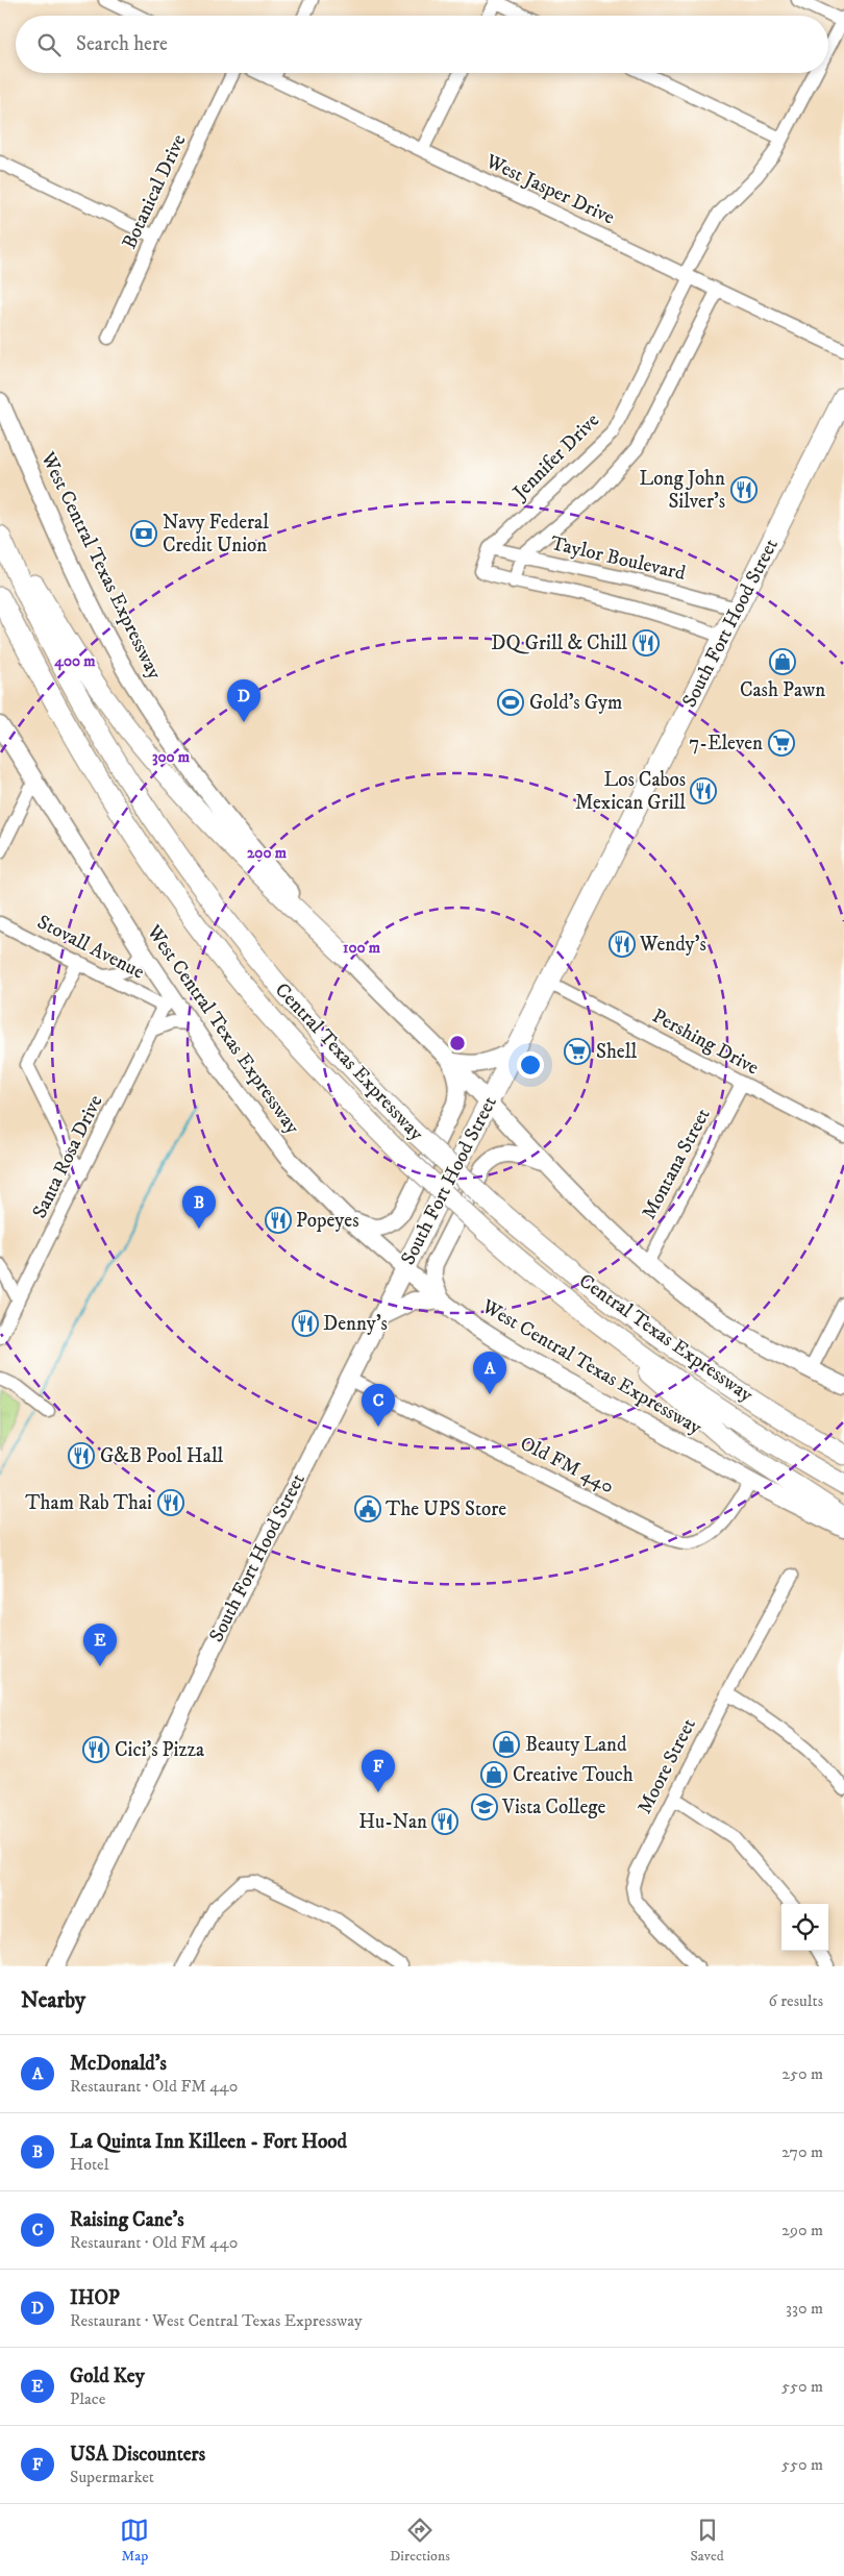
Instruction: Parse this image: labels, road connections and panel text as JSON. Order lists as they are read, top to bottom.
{
  "streets": {
    "highway": ["South Fort Hood Street", "Central Texas Expressway"],
    "main road": ["West Central Texas Expressway"],
    "street": [
      "West Jasper Drive",
      "Botanical Drive",
      "Jennifer Drive",
      "Taylor Boulevard",
      "Stovall Avenue",
      "Pershing Drive",
      "Santa Rosa Drive",
      "Montana Street",
      "Old FM 440",
      "Moore Street"
    ]
  },
  "crossings": [
    ["West Jasper Drive", "Jennifer Drive"],
    ["Jennifer Drive", "Taylor Boulevard"],
    ["Taylor Boulevard", "South Fort Hood Street"],
    ["West Central Texas Expressway", "South Fort Hood Street"],
    ["West Central Texas Expressway", "Stovall Avenue"],
    ["West Central Texas Expressway", "Santa Rosa Drive"],
    ["West Central Texas Expressway", "Montana Street"],
    ["West Central Texas Expressway", "Old FM 440"],
    ["South Fort Hood Street", "Pershing Drive"],
    ["South Fort Hood Street", "Old FM 440"],
    ["Stovall Avenue", "Santa Rosa Drive"],
    ["Pershing Drive", "Montana Street"]
  ],
  "places": {
    "restaurant": [
      "Long John Silver's",
      "DQ Grill & Chill",
      "Los Cabos Mexican Grill",
      "Wendy's",
      "Popeyes",
      "Denny's",
      "G&B Pool Hall",
      "Tham Rab Thai",
      "Cici's Pizza",
      "Hu-Nan"
    ],
    "bank": ["Navy Federal Credit Union"],
    "shop": ["Cash Pawn", "Beauty Land", "Creative Touch"],
    "sports": ["Gold's Gym"],
    "supermarket": ["7-Eleven", "Shell"],
    "public building": ["The UPS Store"],
    "school or university": ["Vista College"]
  },
  "page": {
    "search": "Search here",
    "pins": [
      "D",
      "B",
      "A",
      "C",
      "E",
      "F"
    ],
    "heading": ["Nearby", "6 results"],
    "list": [
      {
        "mark": "A",
        "name": "McDonald's",
        "note": "Restaurant · Old FM 440",
        "value": "250 m"
      },
      {
        "mark": "B",
        "name": "La Quinta Inn Killeen - Fort Hood",
        "note": "Hotel",
        "value": "270 m"
      },
      {
        "mark": "C",
        "name": "Raising Cane's",
        "note": "Restaurant · Old FM 440",
        "value": "290 m"
      },
      {
        "mark": "D",
        "name": "IHOP",
        "note": "Restaurant · West Central Texas Expressway",
        "value": "330 m"
      },
      {
        "mark": "E",
        "name": "Gold Key",
        "note": "Place",
        "value": "550 m"
      },
      {
        "mark": "F",
        "name": "USA Discounters",
        "note": "Supermarket",
        "value": "550 m"
      }
    ],
    "nav": ["Map", "Directions", "Saved"]
  },
  "rings": [
    "400 m",
    "300 m",
    "200 m",
    "100 m"
  ]
}
